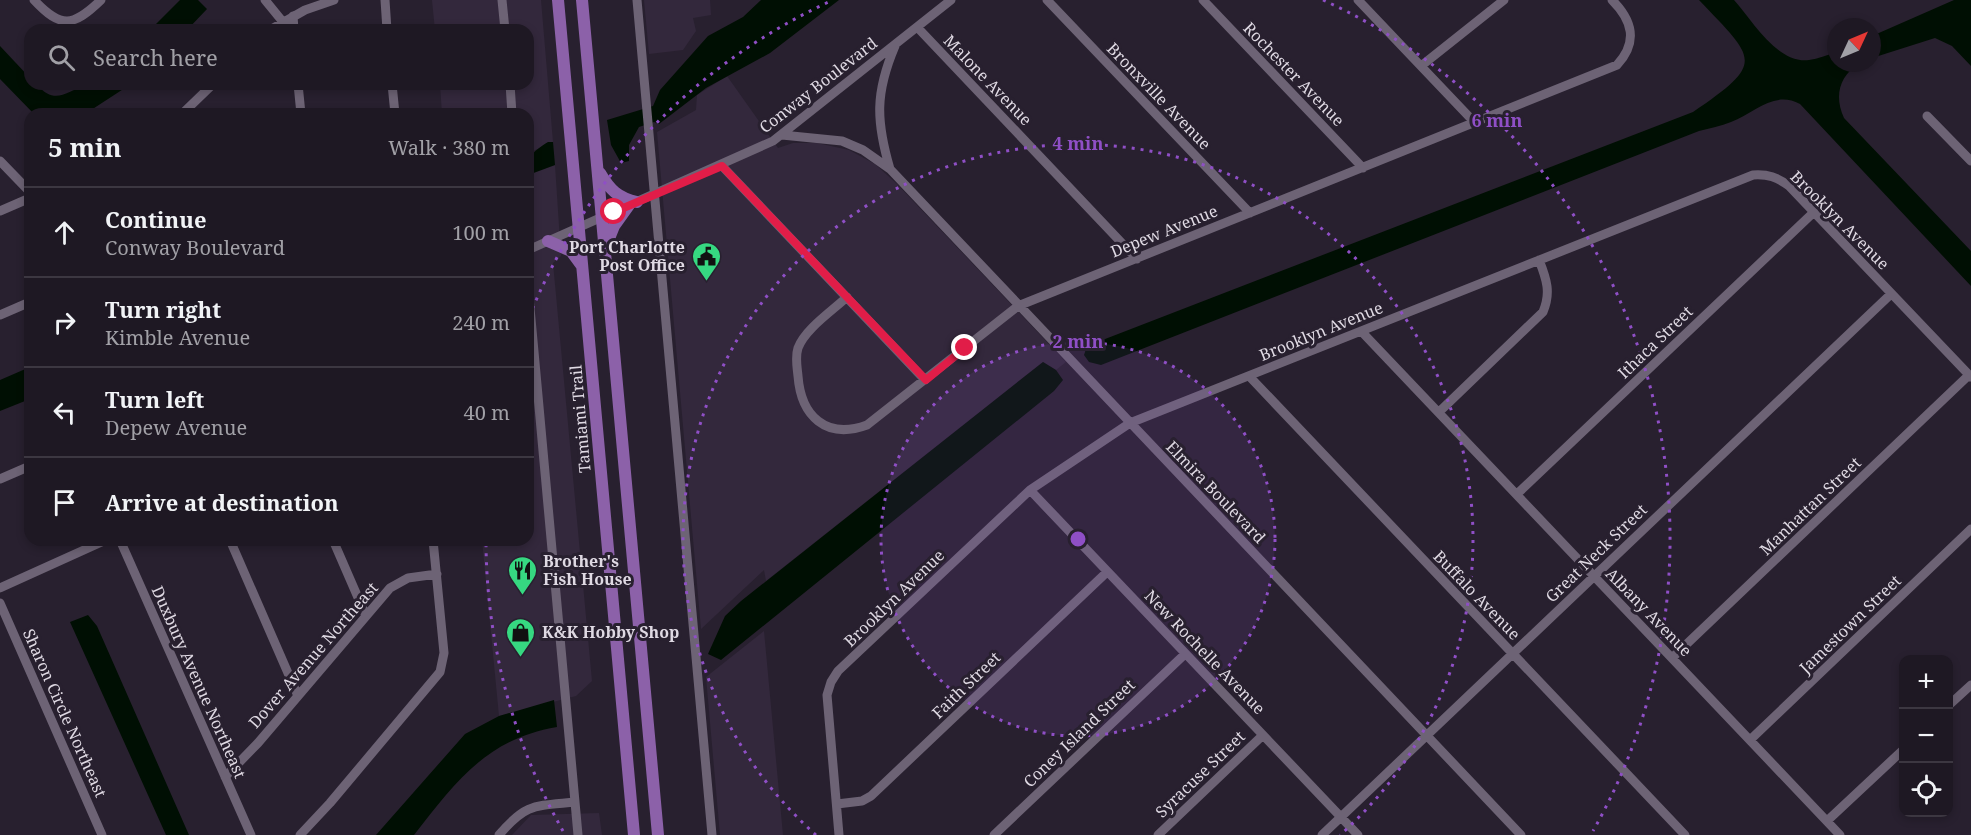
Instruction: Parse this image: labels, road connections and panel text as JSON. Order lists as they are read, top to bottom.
{
  "streets": {
    "main road": ["Tamiami Trail"],
    "street": [
      "Rochester Avenue",
      "Malone Avenue",
      "Conway Boulevard",
      "Bronxville Avenue",
      "Brooklyn Avenue",
      "Depew Avenue",
      "Ithaca Street",
      "Elmira Boulevard",
      "Manhattan Street",
      "Great Neck Street",
      "Buffalo Avenue",
      "Albany Avenue",
      "Jamestown Street",
      "New Rochelle Avenue",
      "Dover Avenue Northeast",
      "Duxbury Avenue Northeast",
      "Faith Street",
      "Sharon Circle Northeast",
      "Coney Island Street",
      "Syracuse Street"
    ]
  },
  "crossings": [
    ["Rochester Avenue", "Depew Avenue"],
    ["Malone Avenue", "Conway Boulevard"],
    ["Malone Avenue", "Depew Avenue"],
    ["Conway Boulevard", "Tamiami Trail"],
    ["Conway Boulevard", "Elmira Boulevard"],
    ["Bronxville Avenue", "Depew Avenue"],
    ["Brooklyn Avenue", "Ithaca Street"],
    ["Brooklyn Avenue", "Elmira Boulevard"],
    ["Brooklyn Avenue", "Manhattan Street"],
    ["Brooklyn Avenue", "Great Neck Street"],
    ["Brooklyn Avenue", "Buffalo Avenue"],
    ["Brooklyn Avenue", "Albany Avenue"],
    ["Brooklyn Avenue", "New Rochelle Avenue"],
    ["Brooklyn Avenue", "Faith Street"],
    ["Depew Avenue", "Elmira Boulevard"],
    ["Ithaca Street", "Albany Avenue"],
    ["Elmira Boulevard", "Great Neck Street"],
    ["Manhattan Street", "Albany Avenue"],
    ["Great Neck Street", "Buffalo Avenue"],
    ["Great Neck Street", "Albany Avenue"],
    ["Great Neck Street", "New Rochelle Avenue"],
    ["Albany Avenue", "Jamestown Street"],
    ["New Rochelle Avenue", "Faith Street"],
    ["New Rochelle Avenue", "Coney Island Street"],
    ["New Rochelle Avenue", "Syracuse Street"],
    ["Dover Avenue Northeast", "Duxbury Avenue Northeast"]
  ],
  "places": {
    "public building": ["Port Charlotte Post Office"],
    "restaurant": ["Brother's Fish House"],
    "shop": ["K&K Hobby Shop"]
  },
  "north": "top right",
  "page": {
    "search": "Search here",
    "heading": ["5 min", "Walk · 380 m"],
    "list": [
      ["Continue", "Conway Boulevard", "100 m"],
      ["Turn right", "Kimble Avenue", "240 m"],
      ["Turn left", "Depew Avenue", "40 m"],
      "Arrive at destination"
    ],
    "map_buttons": ["+", "−"]
  },
  "rings": ["6 min", "4 min", "2 min"]
}
